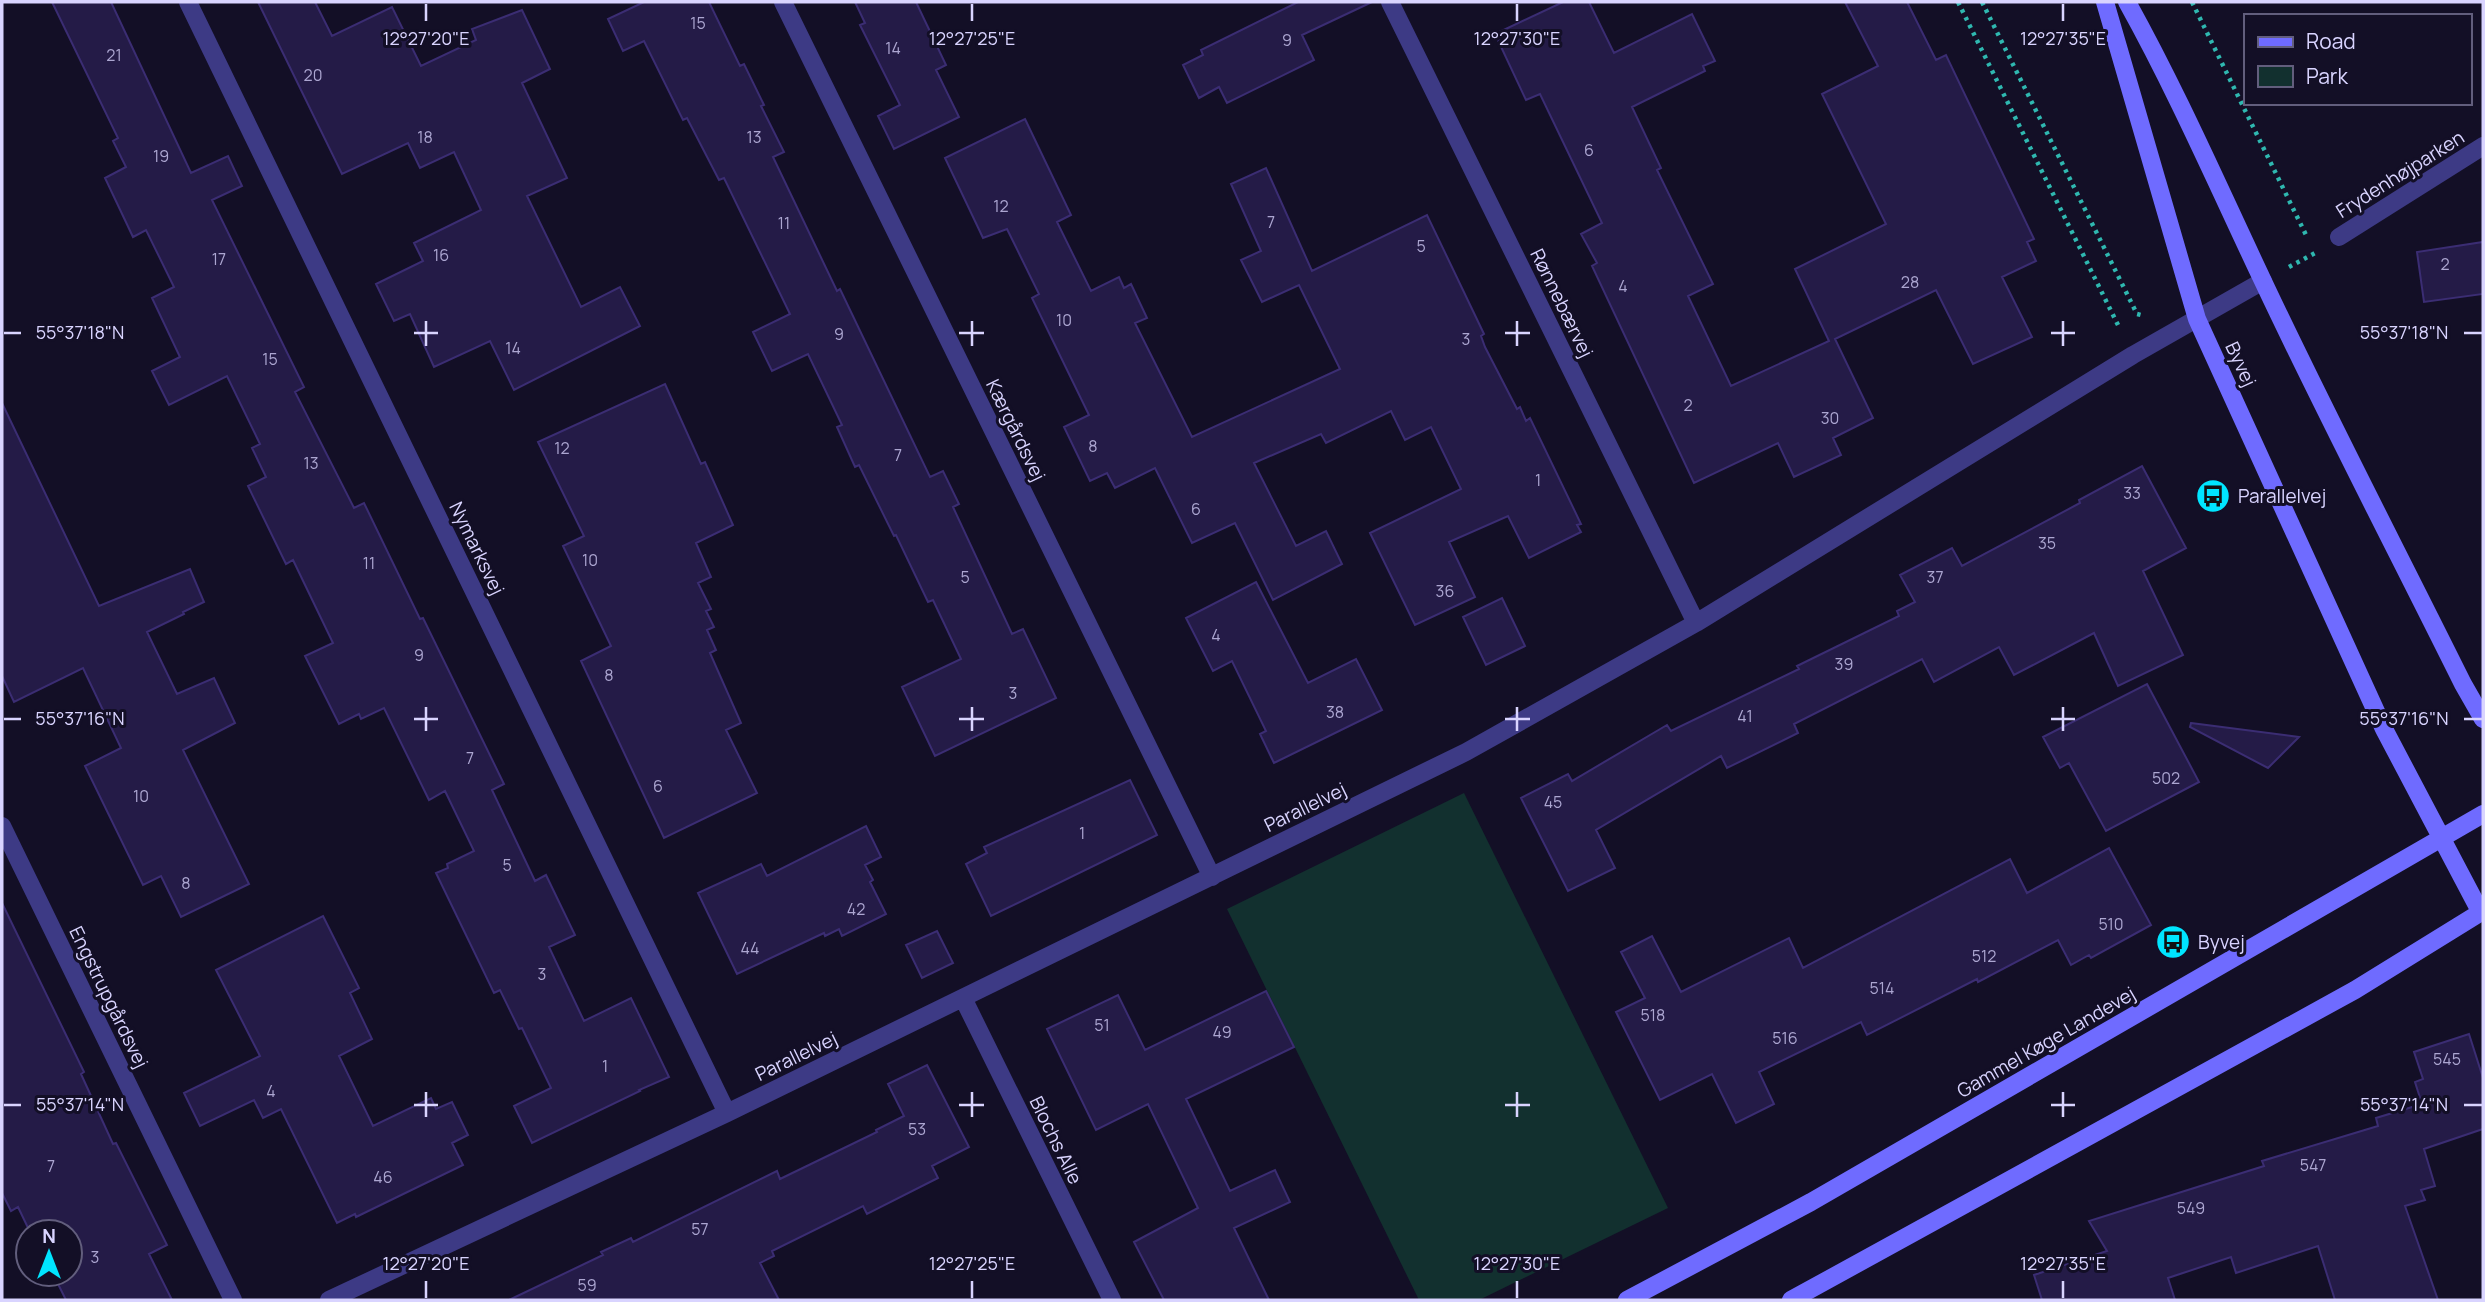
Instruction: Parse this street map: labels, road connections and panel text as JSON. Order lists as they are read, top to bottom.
{
  "streets": {
    "street": [
      "Frydenhøjparken",
      "Rønnebærvej",
      "Byvej",
      "Kærgårdsvej",
      "Nymarksvej",
      "Parallelvej",
      "Engstrupgårdsvej",
      "Gammel Køge Landevej",
      "Blochs Alle"
    ]
  },
  "crossings": [
    ["Rønnebærvej", "Parallelvej"],
    ["Byvej", "Parallelvej"],
    ["Byvej", "Gammel Køge Landevej"],
    ["Kærgårdsvej", "Parallelvej"],
    ["Nymarksvej", "Parallelvej"],
    ["Parallelvej", "Blochs Alle"]
  ],
  "places": {
    "bus stop": ["Parallelvej", "Byvej"]
  },
  "house_numbers": [
    "15",
    "9",
    "14",
    "21",
    "20",
    "18",
    "13",
    "6",
    "19",
    "12",
    "7",
    "11",
    "5",
    "16",
    "17",
    "2",
    "28",
    "4",
    "10",
    "9",
    "3",
    "14",
    "15",
    "2",
    "30",
    "8",
    "12",
    "7",
    "13",
    "1",
    "33",
    "6",
    "35",
    "10",
    "11",
    "5",
    "37",
    "36",
    "4",
    "9",
    "39",
    "8",
    "3",
    "38",
    "41",
    "7",
    "502",
    "6",
    "10",
    "45",
    "1",
    "5",
    "8",
    "42",
    "510",
    "44",
    "512",
    "3",
    "514",
    "518",
    "51",
    "49",
    "516",
    "545",
    "1",
    "4",
    "53",
    "547",
    "7",
    "46",
    "549",
    "57",
    "3",
    "59"
  ],
  "legend": ["Road", "Park"],
  "north": "top",
  "coordinates": [
    "12°27'20\"E",
    "12°27'25\"E",
    "12°27'30\"E",
    "12°27'35\"E",
    "55°37'18\"N",
    "55°37'16\"N",
    "55°37'14\"N"
  ]
}
